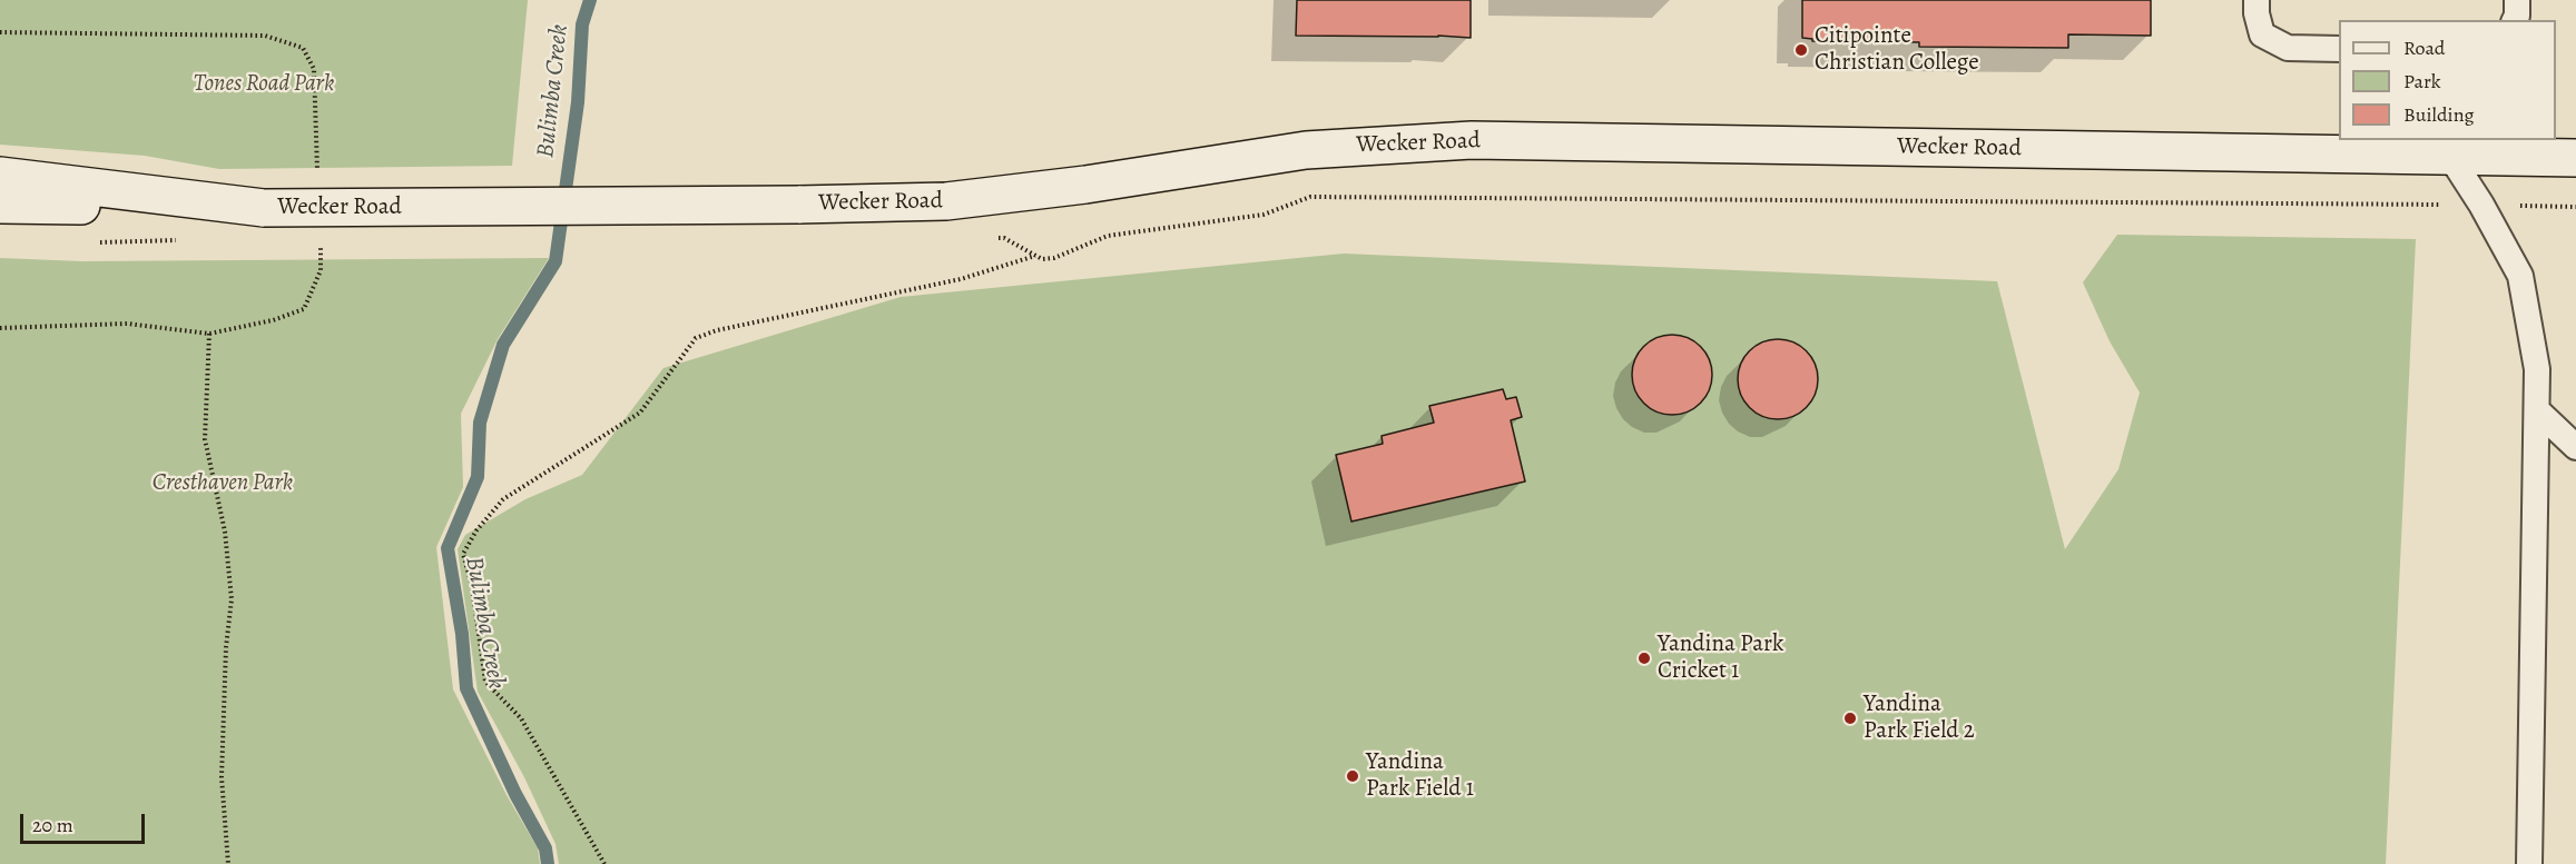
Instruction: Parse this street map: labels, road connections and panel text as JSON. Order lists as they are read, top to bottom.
{
  "streets": {
    "street": ["Wecker Road"]
  },
  "water": ["Bulimba Creek"],
  "parks": ["Tones Road Park", "Cresthaven Park"],
  "places": [
    "Citipointe Christian College",
    "Yandina Park Cricket 1",
    "Yandina Park Field 2",
    "Yandina Park Field 1"
  ],
  "legend": ["Road", "Park", "Building"],
  "scale_bar": "20 m"
}
